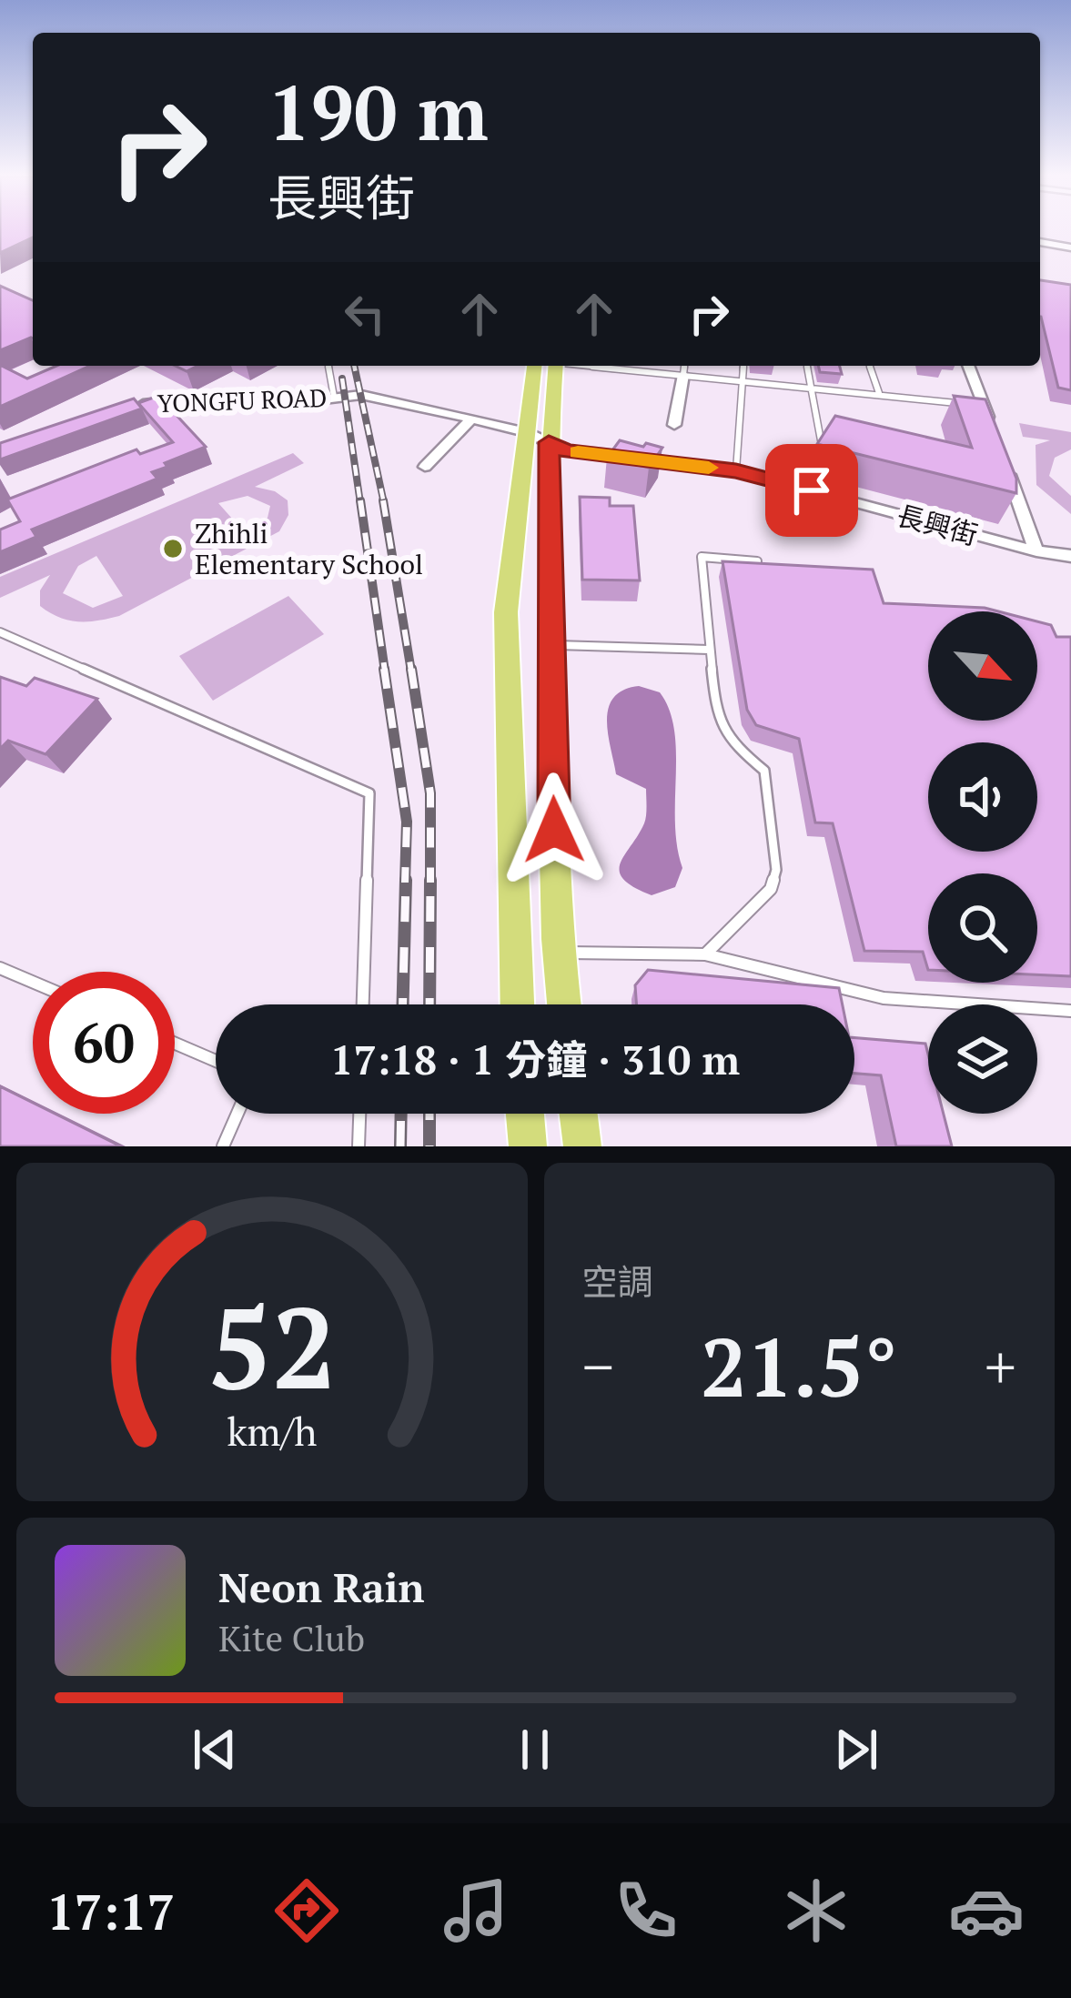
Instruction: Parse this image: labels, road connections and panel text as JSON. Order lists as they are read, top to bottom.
{
  "streets": {
    "street": ["YONGFU ROAD", "長興街"]
  },
  "crossings": [
    ["YONGFU ROAD", "長興街"]
  ],
  "places": ["Zhihli Elementary School"],
  "north": "bottom right",
  "page": {
    "turn": ["190 m", "長興街"],
    "limit": "60",
    "trip": "17:18 · 1 分鐘 · 310 m",
    "tile": "空調",
    "heat": ["−", "21.5°", "+"],
    "song": ["Neon Rain", "Kite Club"],
    "tabs": "17:17",
    "gauge": ["52", "km/h"]
  }
}
